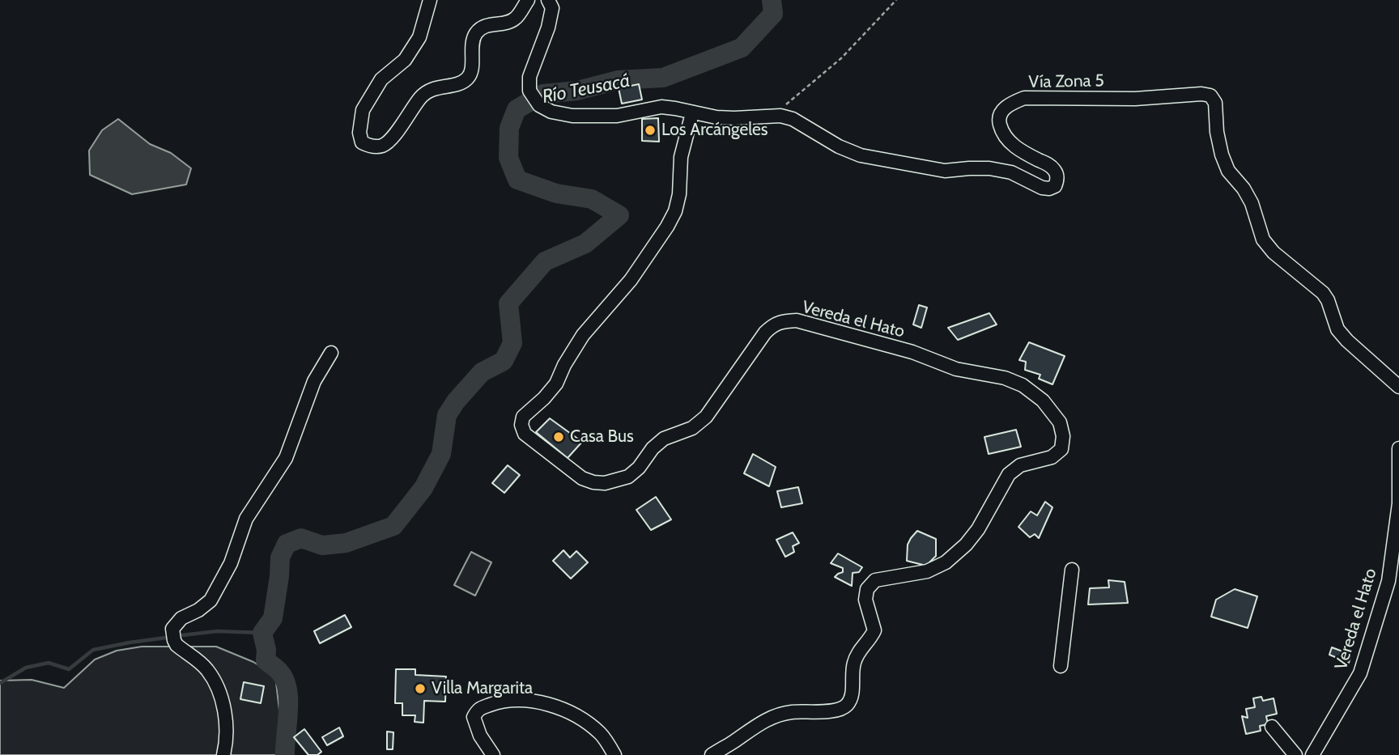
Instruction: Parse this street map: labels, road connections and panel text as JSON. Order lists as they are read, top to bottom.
{
  "streets": {
    "street": ["Vía Zona 5", "Vereda el Hato"]
  },
  "crossings": [
    ["Vía Zona 5", "Vereda el Hato"]
  ],
  "water": ["Río Teusacá"],
  "places": ["Los Arcángeles", "Casa Bus", "Villa Margarita"]
}
